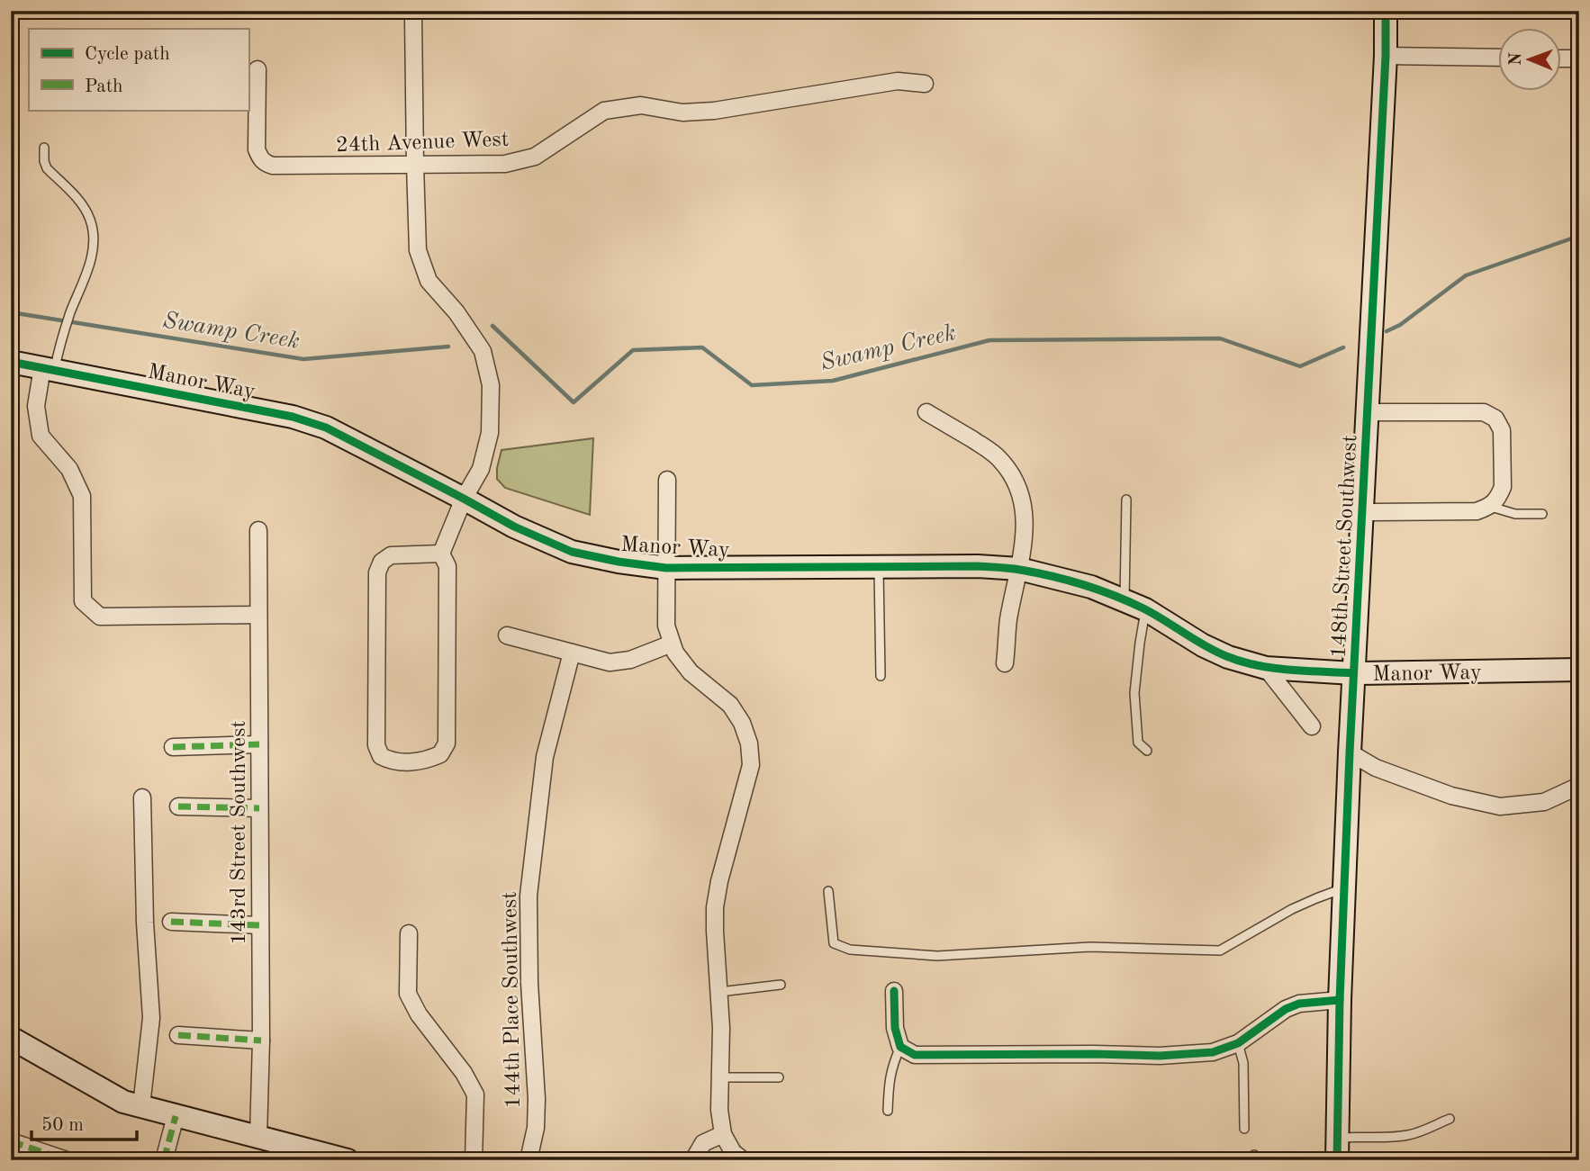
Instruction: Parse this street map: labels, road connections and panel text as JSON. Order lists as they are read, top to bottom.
{
  "streets": {
    "street": [
      "24th Avenue West",
      "Manor Way",
      "148th Street Southwest",
      "143rd Street Southwest",
      "144th Place Southwest"
    ]
  },
  "crossings": [
    ["Manor Way", "148th Street Southwest"]
  ],
  "water": ["Swamp Creek"],
  "legend": ["Cycle path", "Path"],
  "scale_bar": "50 m",
  "north": "left"
}
